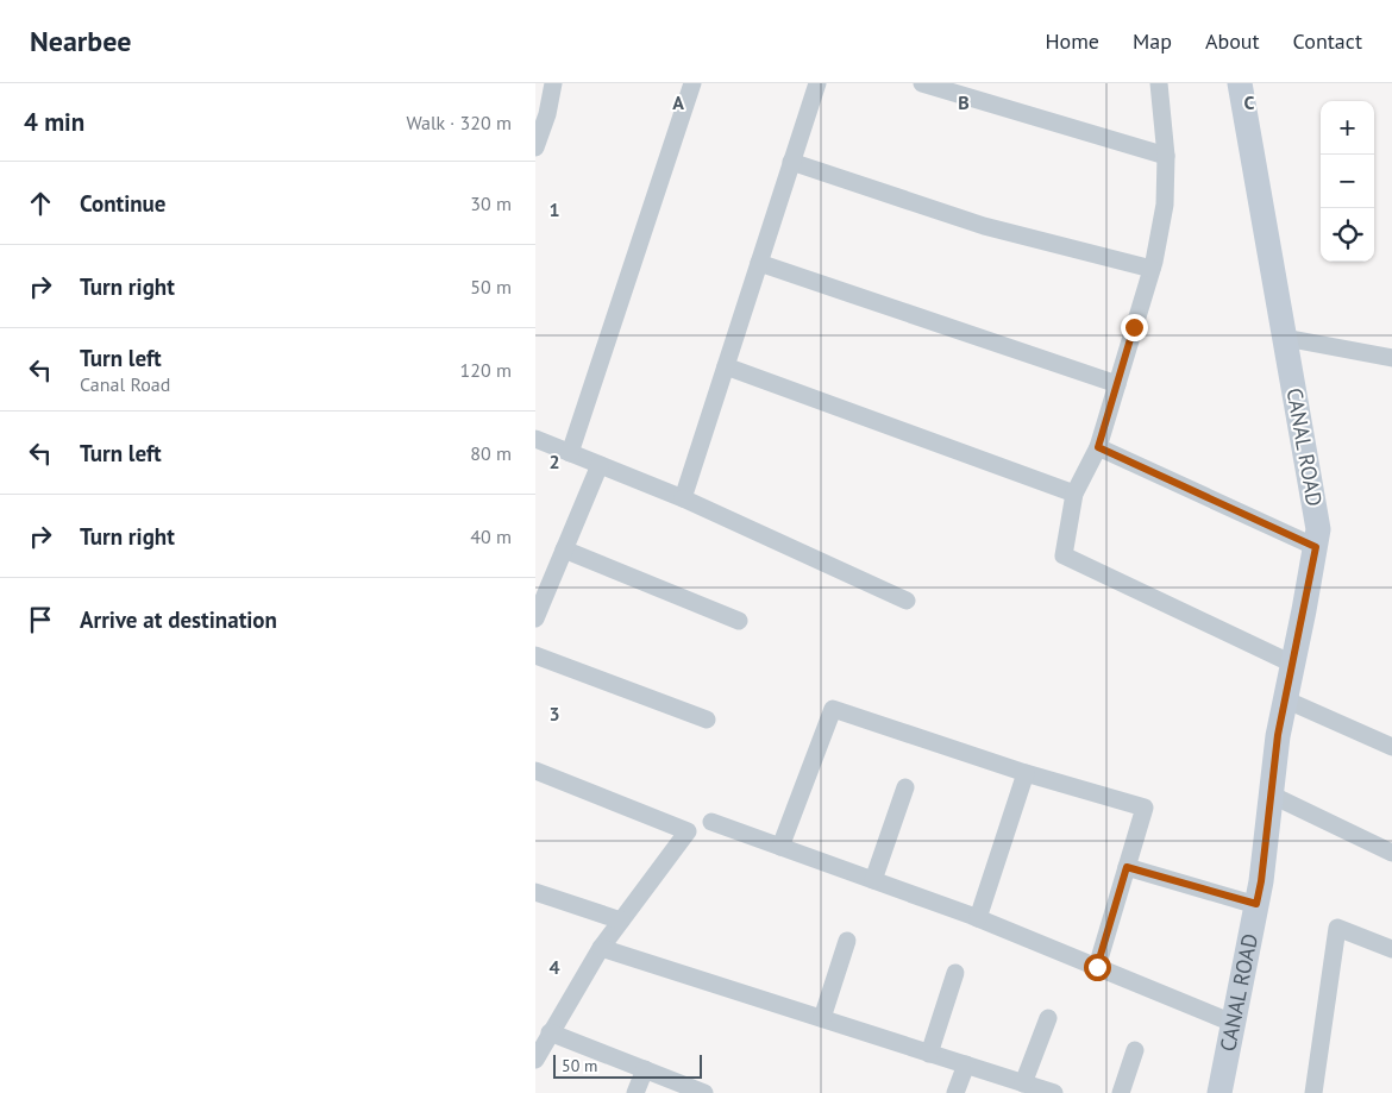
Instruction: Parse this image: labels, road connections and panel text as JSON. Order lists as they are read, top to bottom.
{
  "streets": {
    "street": ["CANAL ROAD"]
  },
  "scale_bar": "50 m",
  "page": {
    "header": "Nearbee",
    "nav": [
      "Home",
      "Map",
      "About",
      "Contact"
    ],
    "heading": ["4 min", "Walk · 320 m"],
    "map_buttons": ["+", "−"],
    "list": [
      ["Continue", "30 m"],
      ["Turn right", "50 m"],
      ["Turn left", "Canal Road", "120 m"],
      ["Turn left", "80 m"],
      ["Turn right", "40 m"],
      "Arrive at destination"
    ],
    "scale": "50 m"
  },
  "grid": {
    "columns": ["A", "B", "C"],
    "rows": [
      "1",
      "2",
      "3",
      "4"
    ]
  }
}
